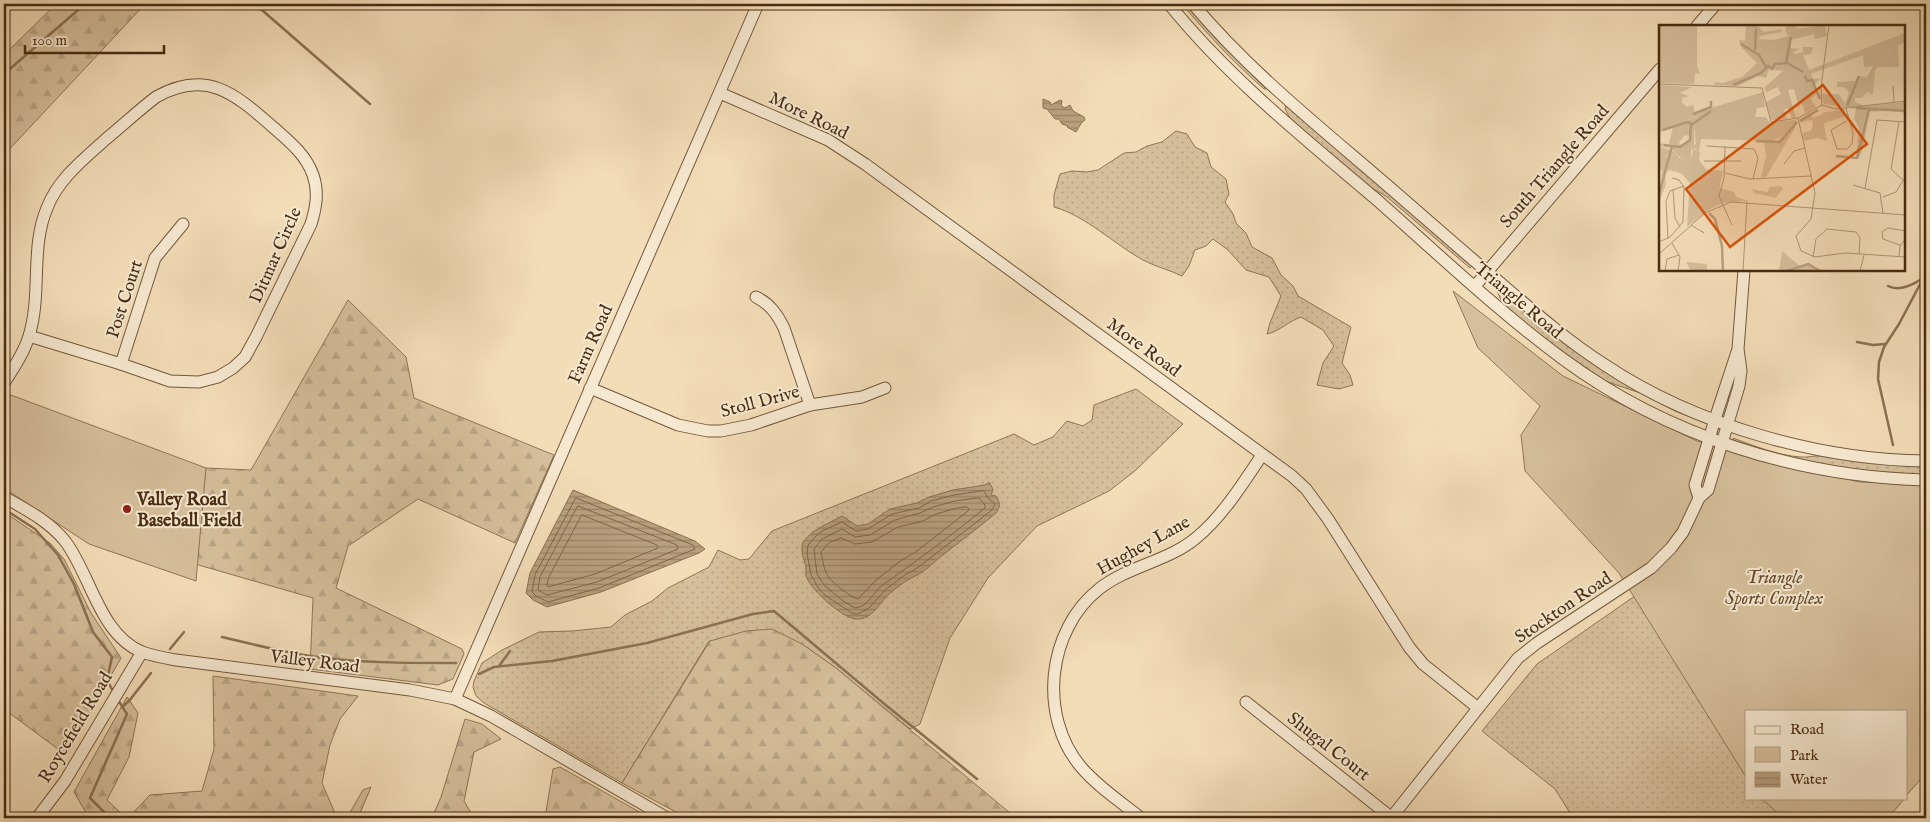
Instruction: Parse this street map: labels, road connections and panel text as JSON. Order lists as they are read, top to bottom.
{
  "streets": {
    "street": [
      "More Road",
      "South Triangle Road",
      "Ditmar Circle",
      "Post Court",
      "Triangle Road",
      "Farm Road",
      "Stoll Drive",
      "Hughey Lane",
      "Stockton Road",
      "Valley Road",
      "Roycefield Road",
      "Shugal Court"
    ]
  },
  "crossings": [
    ["More Road", "Farm Road"],
    ["More Road", "Hughey Lane"],
    ["More Road", "Stockton Road"],
    ["South Triangle Road", "Triangle Road"],
    ["Ditmar Circle", "Post Court"],
    ["Triangle Road", "Stockton Road"],
    ["Farm Road", "Stoll Drive"],
    ["Farm Road", "Valley Road"],
    ["Stockton Road", "Shugal Court"],
    ["Valley Road", "Roycefield Road"]
  ],
  "parks": ["Triangle Sports Complex"],
  "places": ["Valley Road Baseball Field"],
  "legend": ["Road", "Park", "Water"],
  "scale_bar": "100 m"
}
